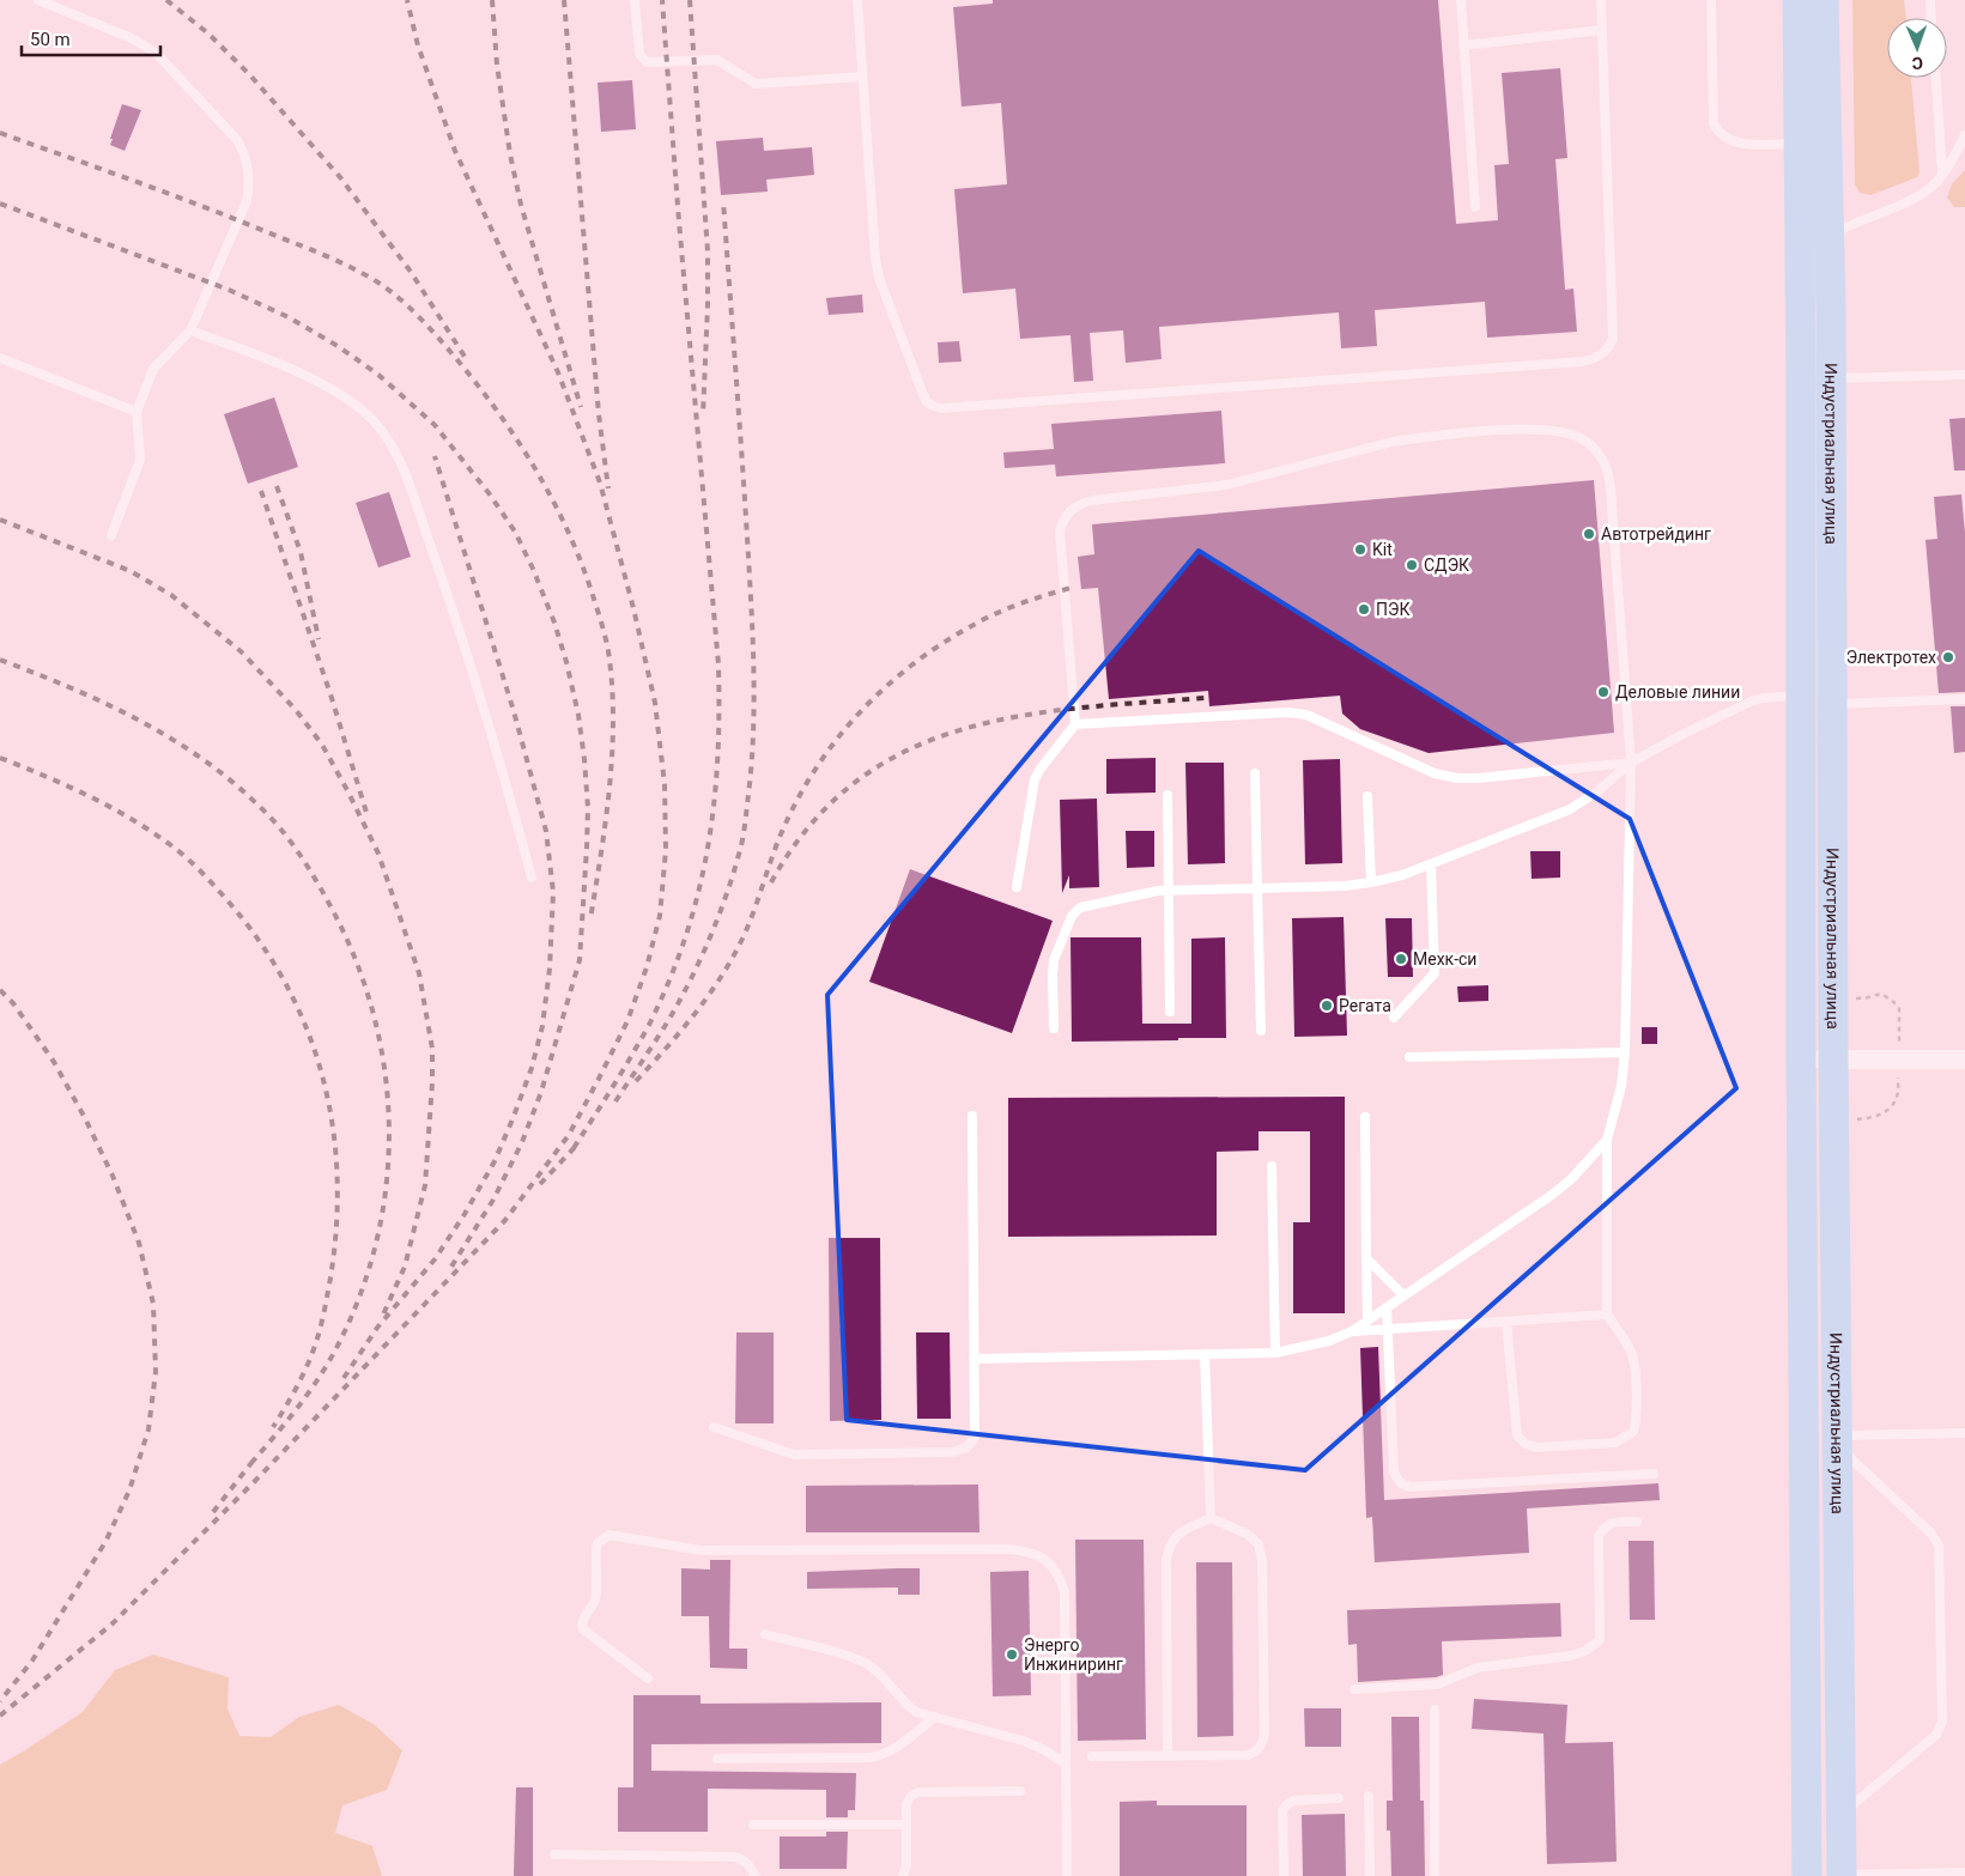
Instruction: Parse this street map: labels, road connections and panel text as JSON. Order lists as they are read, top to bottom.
{
  "streets": {
    "main road": ["Индустриальная улица"]
  },
  "places": [
    "Автотрейдинг",
    "Kit",
    "СДЭК",
    "ПЭК",
    "Электротех",
    "Деловые линии",
    "Мехк-си",
    "Регата",
    "Энерго Инжиниринг"
  ],
  "scale_bar": "50 m",
  "north": "bottom"
}
